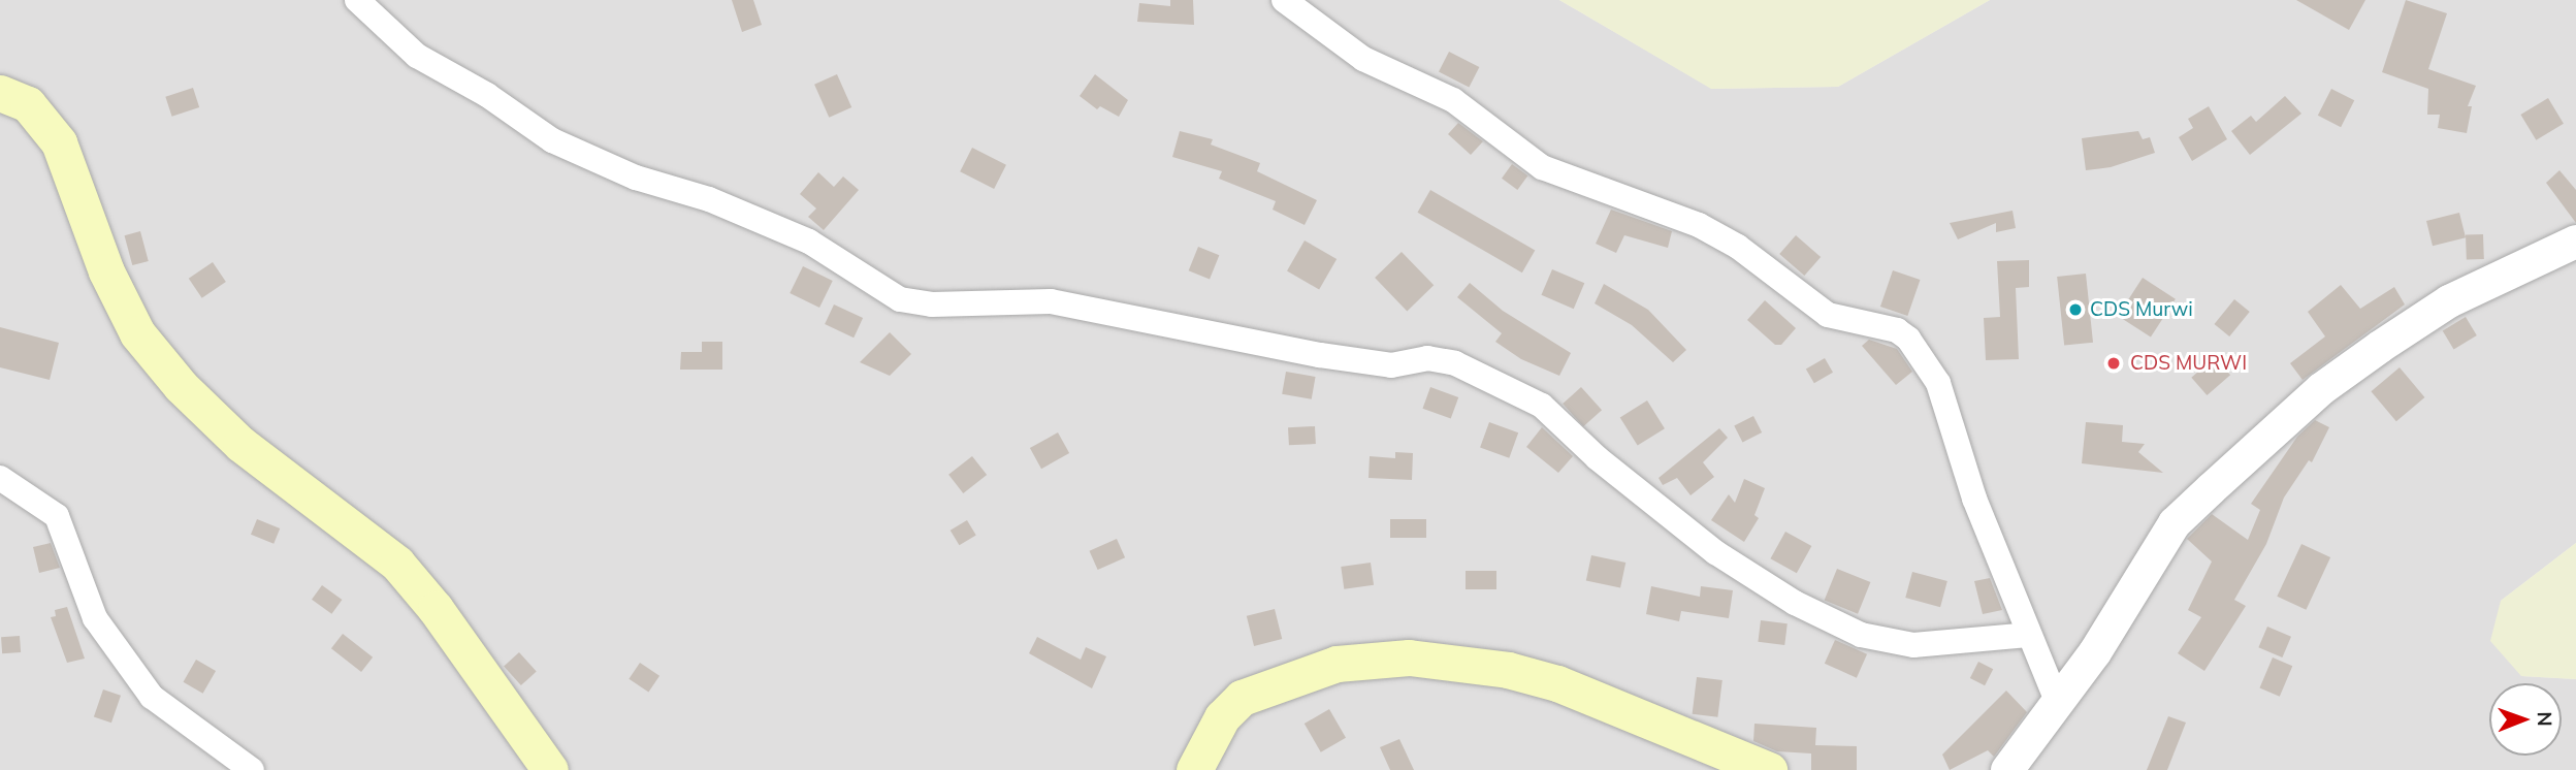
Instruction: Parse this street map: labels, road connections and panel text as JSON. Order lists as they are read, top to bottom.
{
  "places": ["CDS Murwi", "CDS MURWI"],
  "north": "right"
}
